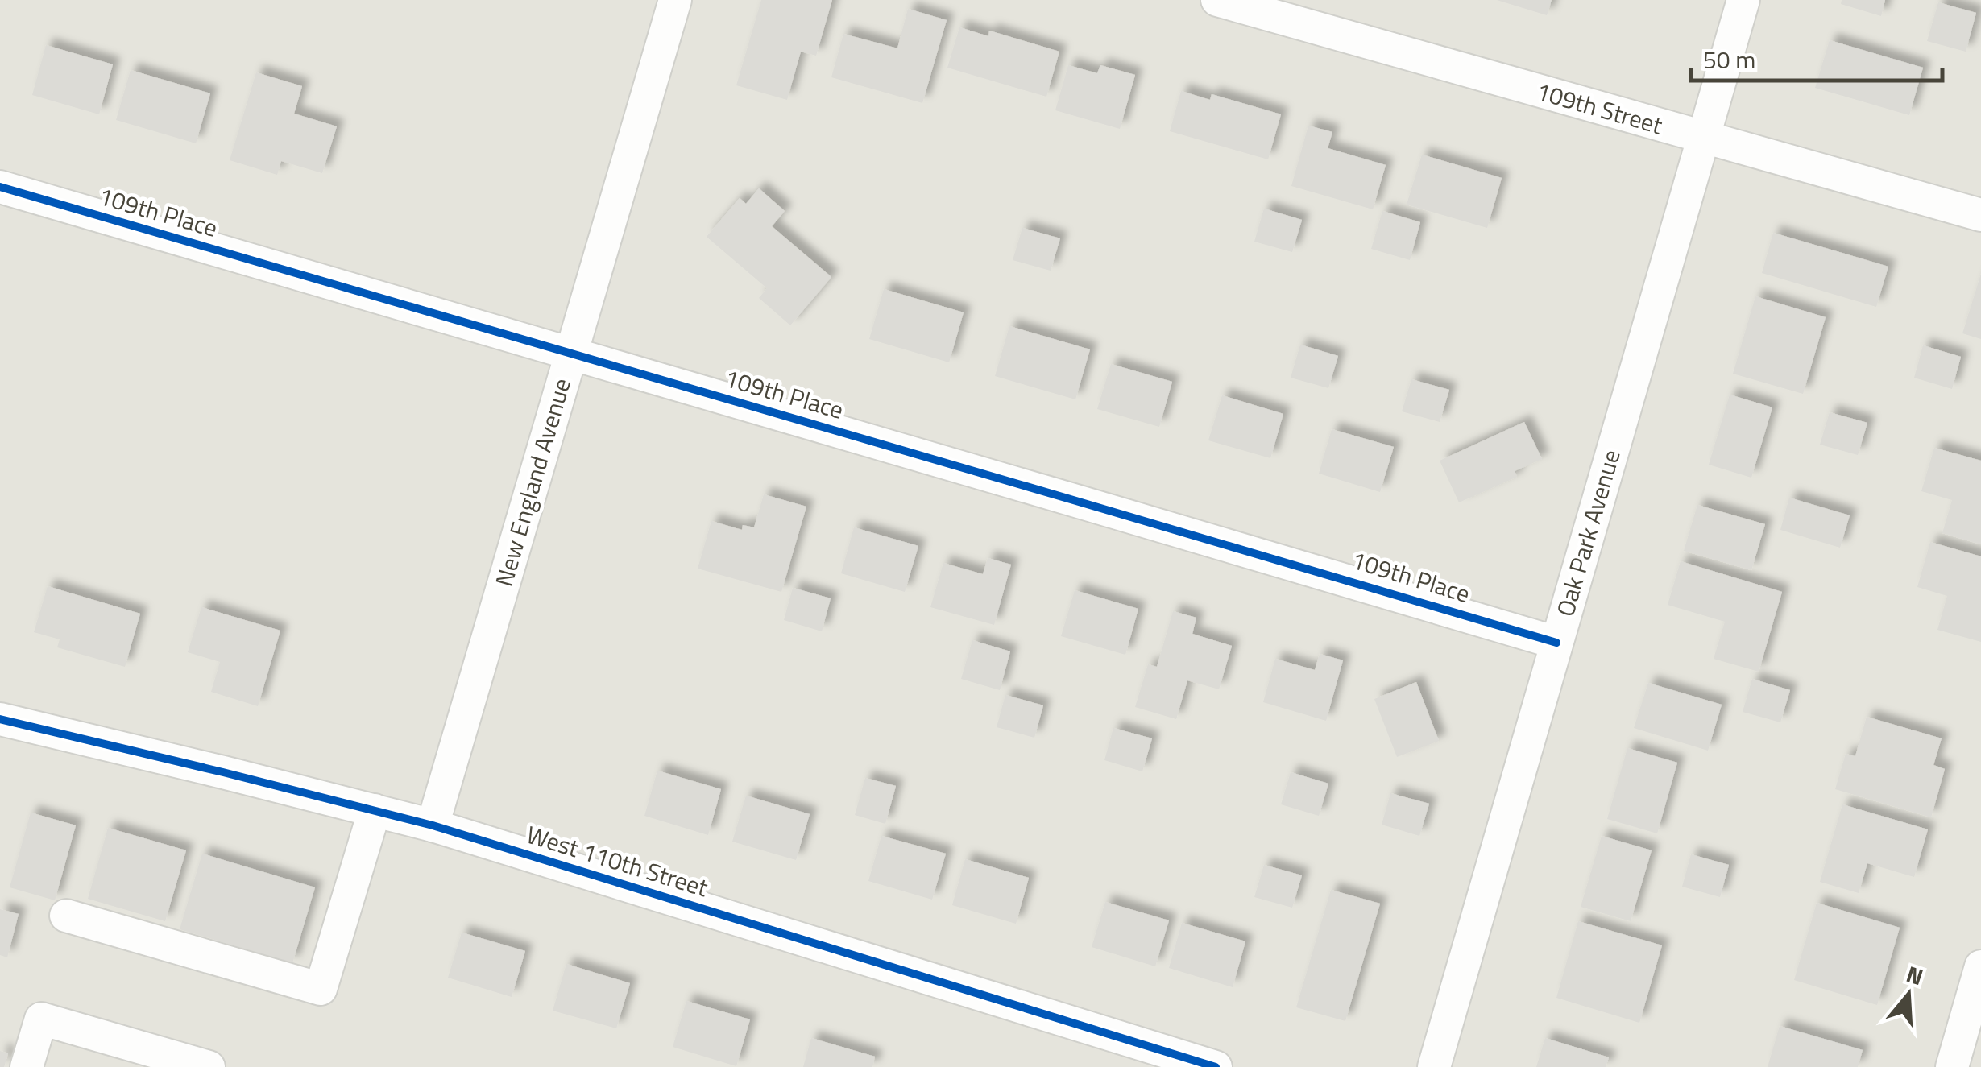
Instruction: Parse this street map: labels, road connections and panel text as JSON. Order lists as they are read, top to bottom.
{
  "streets": {
    "street": [
      "109th Street",
      "109th Place",
      "New England Avenue",
      "Oak Park Avenue",
      "West 110th Street"
    ]
  },
  "crossings": [
    ["109th Street", "Oak Park Avenue"],
    ["109th Place", "New England Avenue"],
    ["109th Place", "Oak Park Avenue"],
    ["New England Avenue", "West 110th Street"]
  ],
  "scale_bar": "50 m",
  "north": "top"
}
